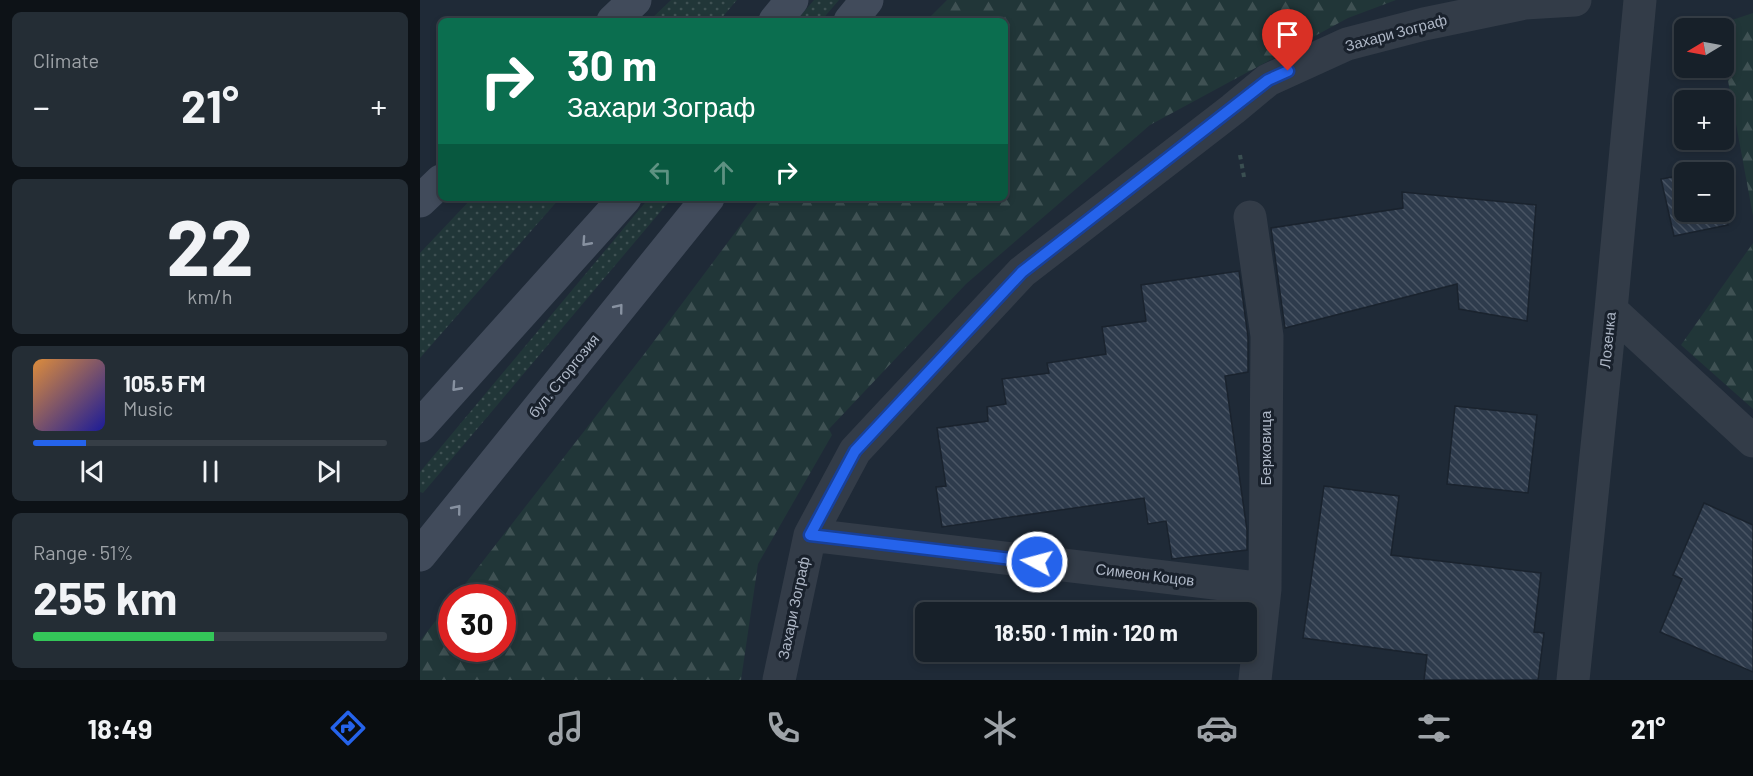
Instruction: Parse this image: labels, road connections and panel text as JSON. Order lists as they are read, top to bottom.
{
  "streets": {
    "main road": ["бул. Сторгозия"],
    "street": [
      "Захари Зограф",
      "Лозенка",
      "Берковица",
      "Симеон Коцов"
    ]
  },
  "crossings": [
    ["Захари Зограф", "Симеон Коцов"],
    ["Берковица", "Симеон Коцов"]
  ],
  "north": "left",
  "page": {
    "tile": [
      "Climate",
      ["22", "km/h"],
      ["Range · 51%", "255 km"]
    ],
    "map_buttons": ["+", "−"],
    "turn": ["30 m", "Захари Зограф"],
    "heat": ["−", "21°", "+"],
    "song": ["105.5 FM", "Music"],
    "limit": "30",
    "trip": "18:50 · 1 min · 120 m",
    "tabs": ["18:49", "21°"]
  }
}
